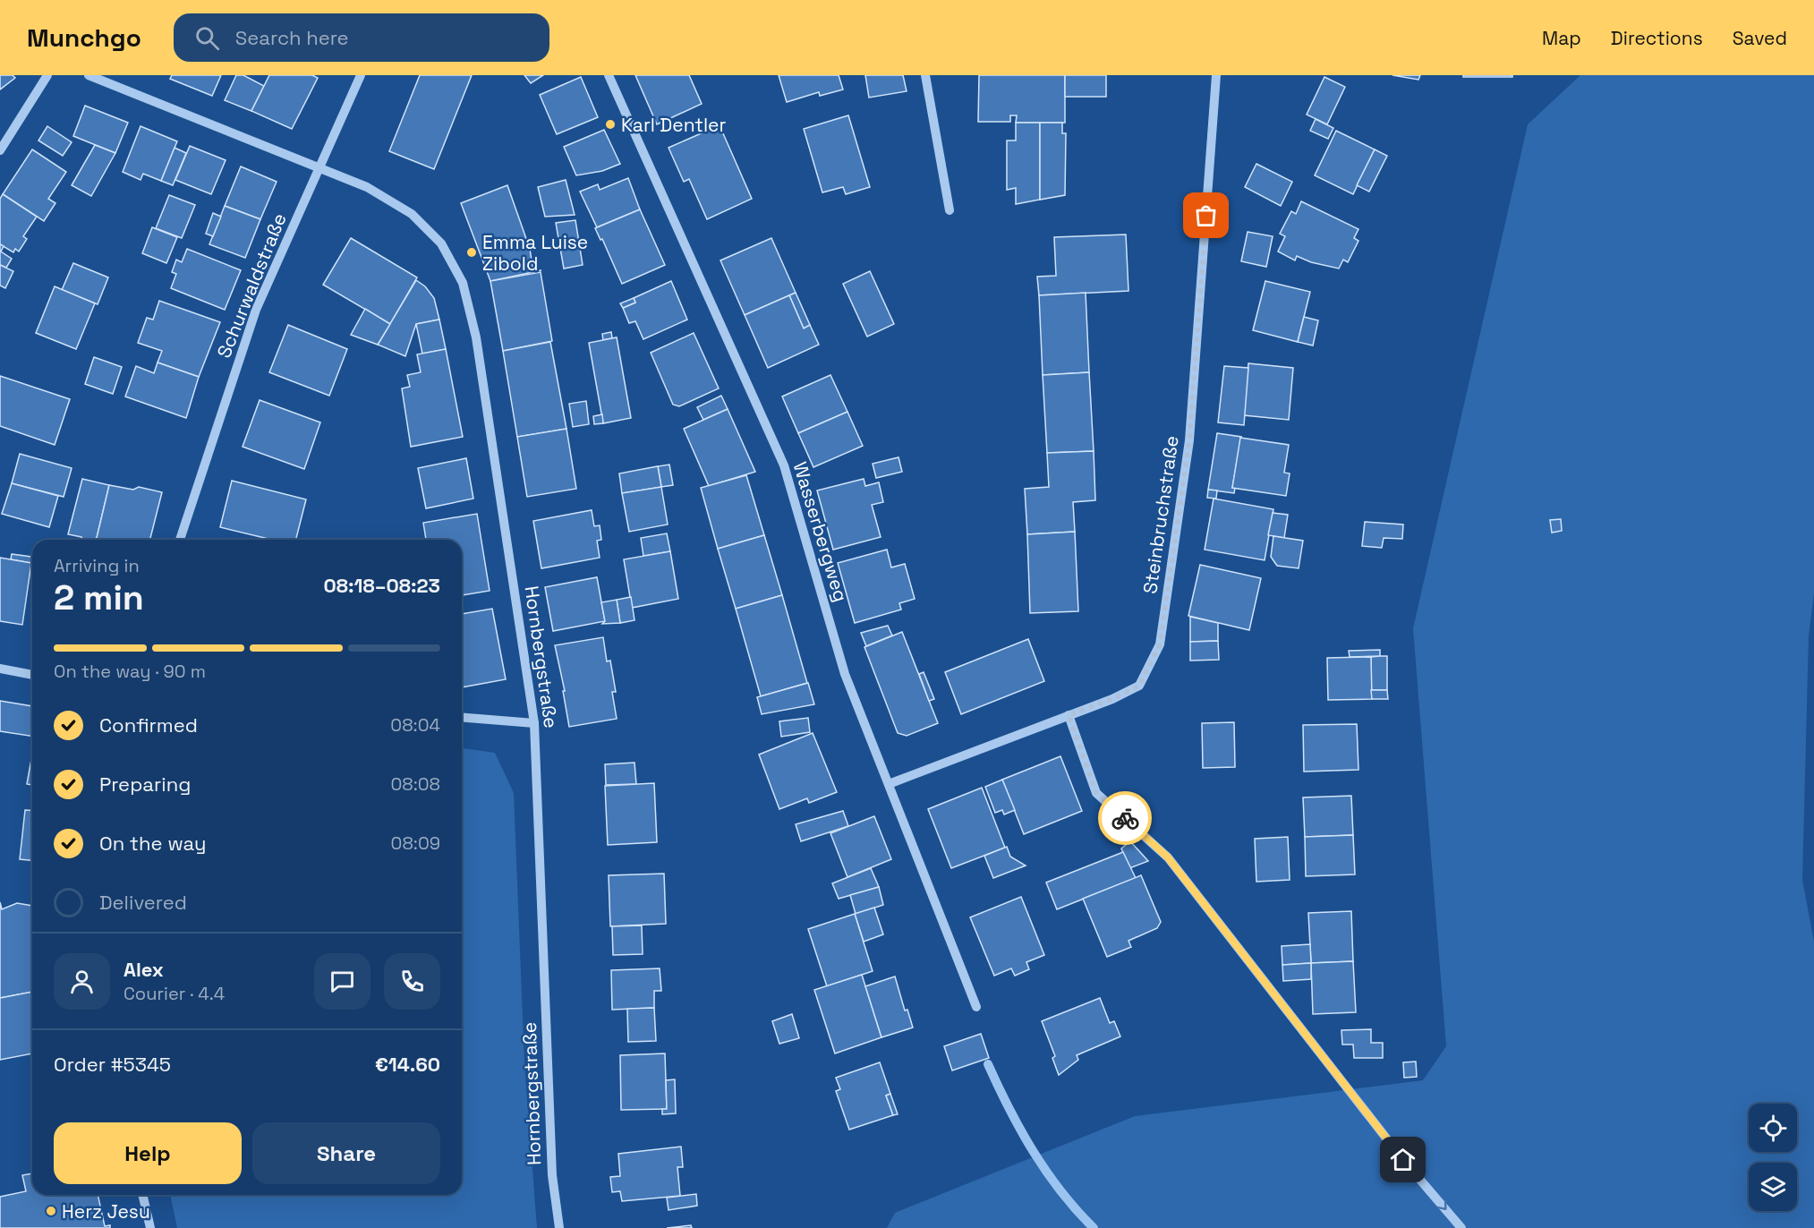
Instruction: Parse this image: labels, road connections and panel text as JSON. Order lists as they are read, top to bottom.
{
  "streets": {
    "street": [
      "Schurwaldstraße",
      "Steinbruchstraße",
      "Wasserbergweg",
      "Hornbergstraße"
    ]
  },
  "crossings": [
    ["Schurwaldstraße", "Hornbergstraße"],
    ["Steinbruchstraße", "Wasserbergweg"]
  ],
  "places": ["Karl Dentler", "Emma Luise Zibold", "Herz Jesu"],
  "page": {
    "header": "Munchgo",
    "search": "Search here",
    "nav": ["Map", "Directions", "Saved"],
    "heading": ["2 min", "Arriving in", "08:18–08:23"],
    "panel": [
      "Alex",
      "Courier · 4.4",
      "Order #5345",
      "€14.60"
    ],
    "bar": "On the way · 90 m",
    "list": [
      ["Confirmed", "08:04"],
      ["Preparing", "08:08"],
      ["On the way", "08:09"],
      "Delivered"
    ],
    "buttons": ["Help", "Share"]
  }
}
